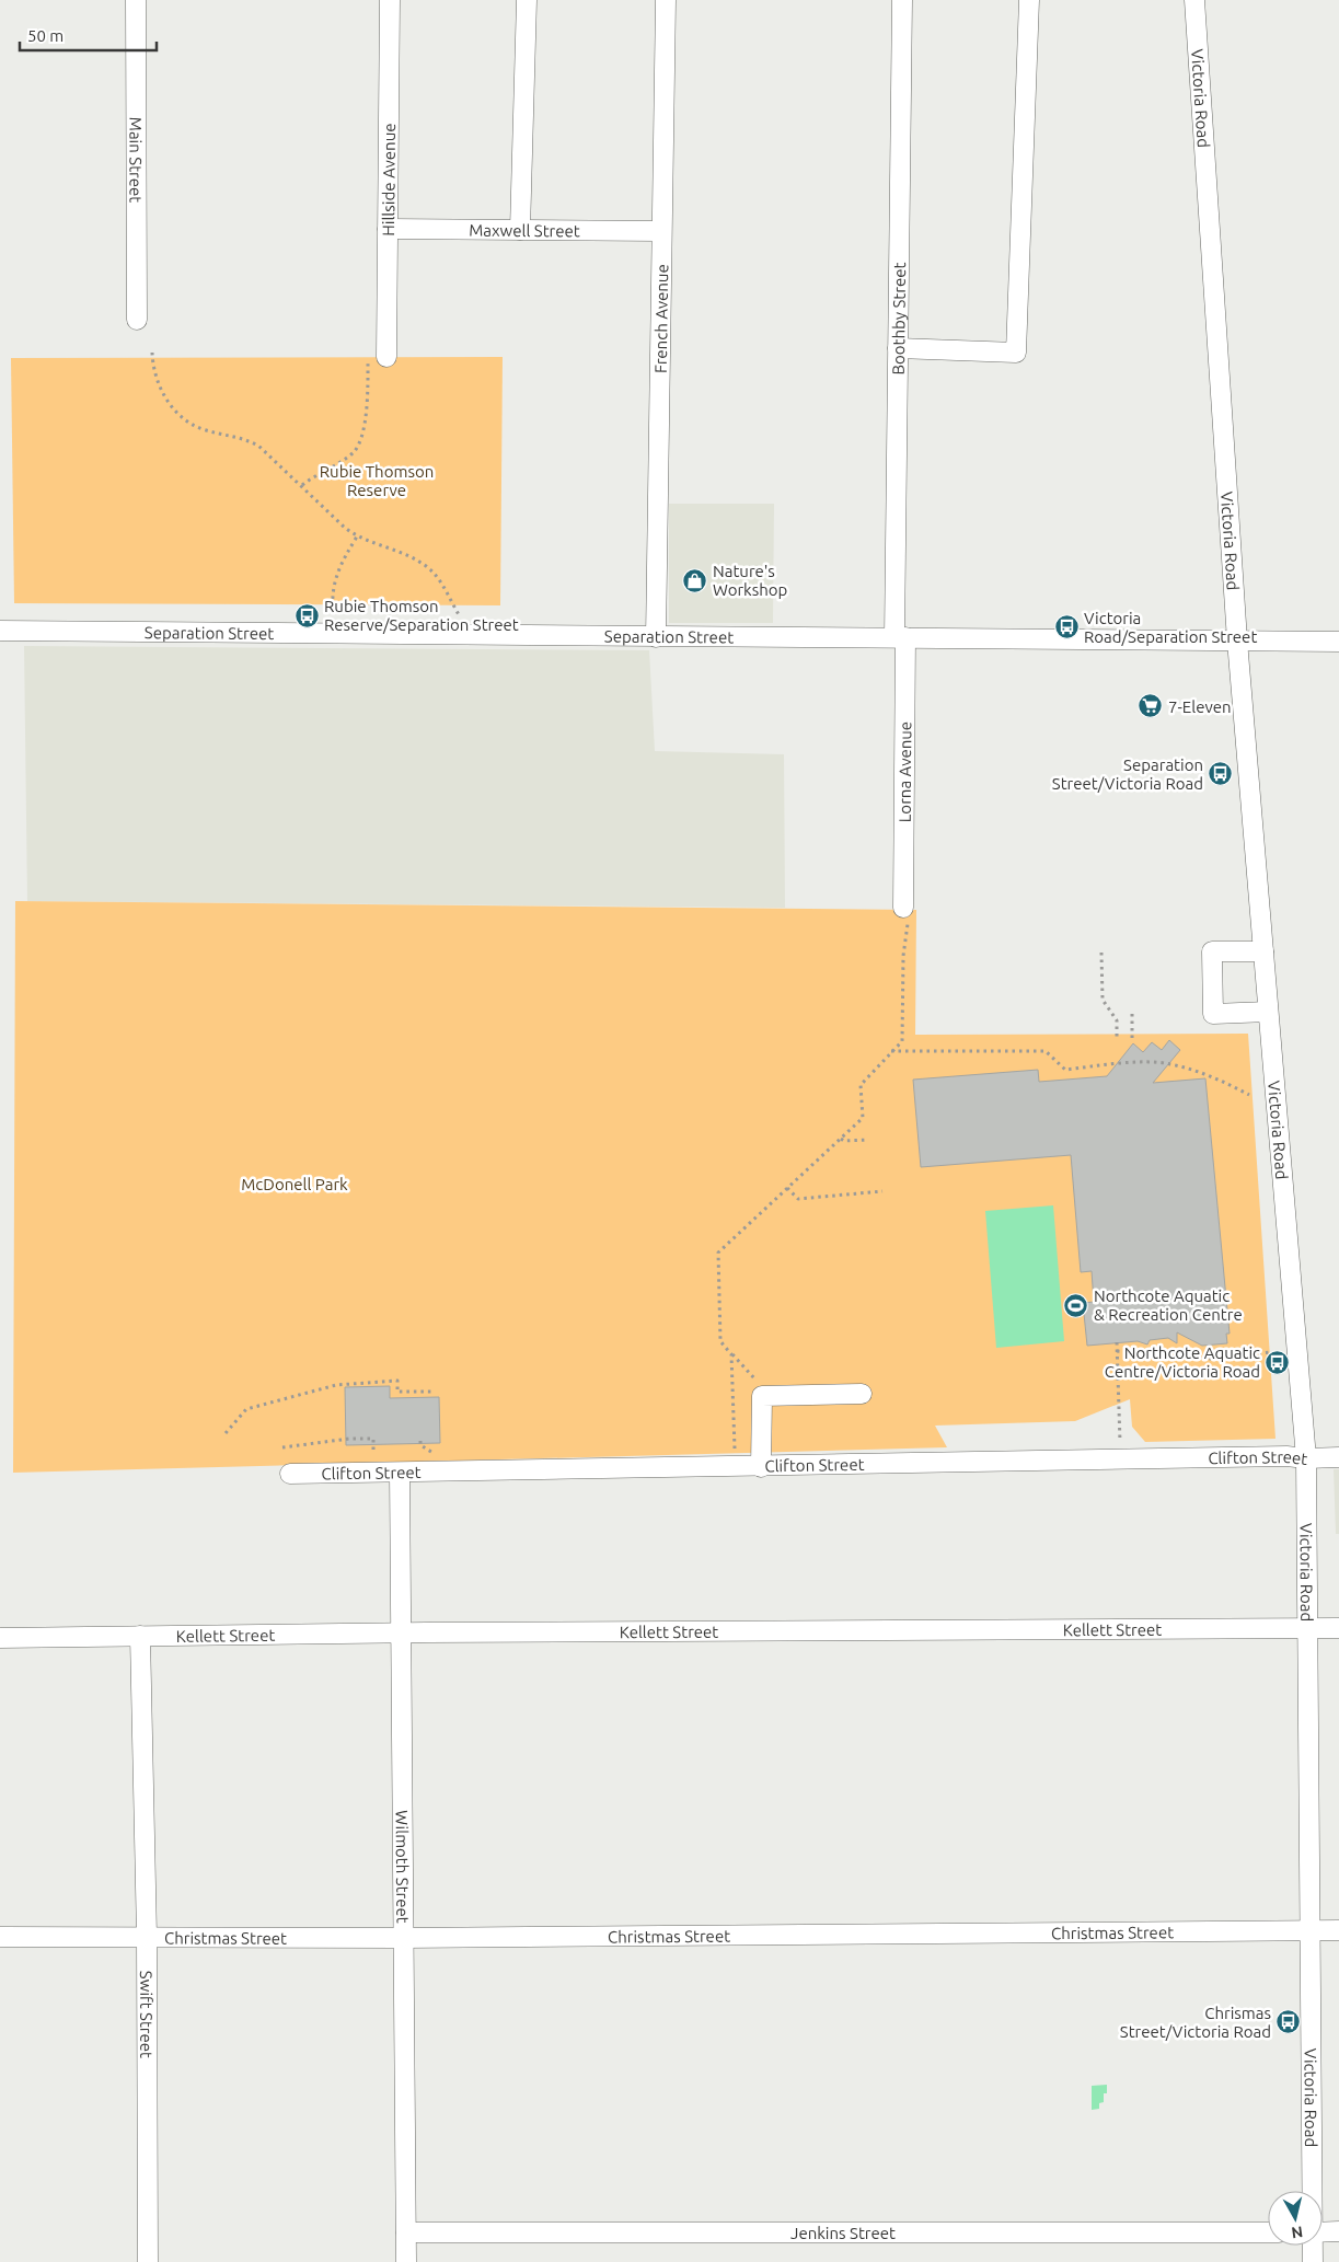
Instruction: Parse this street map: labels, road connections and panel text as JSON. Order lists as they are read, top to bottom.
{
  "streets": {
    "street": [
      "Victoria Road",
      "Main Street",
      "Hillside Avenue",
      "Maxwell Street",
      "French Avenue",
      "Boothby Street",
      "Separation Street",
      "Lorna Avenue",
      "Clifton Street",
      "Kellett Street",
      "Wilmoth Street",
      "Christmas Street",
      "Swift Street",
      "Jenkins Street"
    ]
  },
  "crossings": [
    ["Victoria Road", "Separation Street"],
    ["Victoria Road", "Clifton Street"],
    ["Victoria Road", "Kellett Street"],
    ["Victoria Road", "Christmas Street"],
    ["Hillside Avenue", "Maxwell Street"],
    ["Maxwell Street", "French Avenue"],
    ["French Avenue", "Separation Street"],
    ["Boothby Street", "Separation Street"],
    ["Boothby Street", "Lorna Avenue"],
    ["Separation Street", "Lorna Avenue"],
    ["Clifton Street", "Wilmoth Street"],
    ["Kellett Street", "Wilmoth Street"],
    ["Kellett Street", "Swift Street"],
    ["Wilmoth Street", "Christmas Street"],
    ["Wilmoth Street", "Jenkins Street"],
    ["Christmas Street", "Swift Street"]
  ],
  "parks": ["Rubie Thomson Reserve", "McDonell Park"],
  "places": {
    "shop": ["Nature's Workshop"],
    "bus stop": [
      "Rubie Thomson Reserve/Separation Street",
      "Victoria Road/Separation Street",
      "Separation Street/Victoria Road",
      "Northcote Aquatic Centre/Victoria Road",
      "Chrismas Street/Victoria Road"
    ],
    "supermarket": ["7-Eleven"],
    "sports": ["Northcote Aquatic & Recreation Centre"]
  },
  "scale_bar": "50 m",
  "north": "bottom"
}
